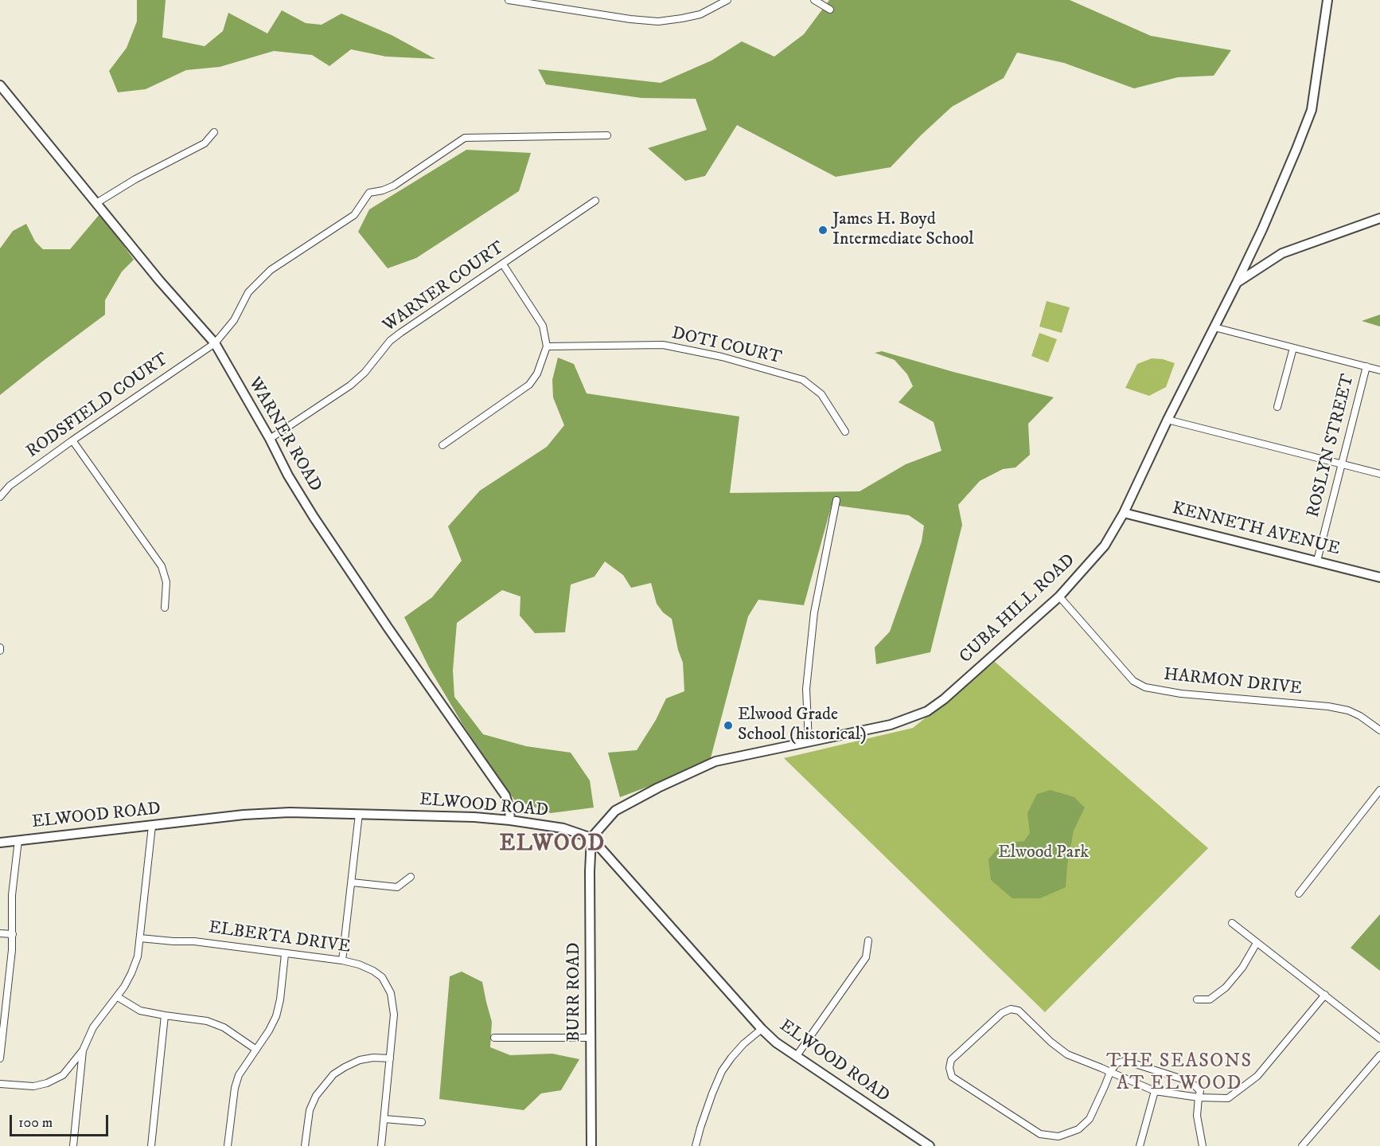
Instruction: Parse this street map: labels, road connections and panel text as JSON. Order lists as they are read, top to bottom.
{
  "streets": {
    "main road": [
      "WARNER ROAD",
      "KENNETH AVENUE",
      "CUBA HILL ROAD",
      "ELWOOD ROAD",
      "BURR ROAD"
    ],
    "street": [
      "WARNER COURT",
      "DOTI COURT",
      "RODSFIELD COURT",
      "ROSLYN STREET",
      "HARMON DRIVE",
      "ELBERTA DRIVE"
    ]
  },
  "crossings": [
    ["WARNER COURT", "WARNER ROAD"],
    ["RODSFIELD COURT", "WARNER ROAD"],
    ["WARNER ROAD", "ELWOOD ROAD"],
    ["ROSLYN STREET", "KENNETH AVENUE"],
    ["KENNETH AVENUE", "CUBA HILL ROAD"],
    ["CUBA HILL ROAD", "HARMON DRIVE"],
    ["CUBA HILL ROAD", "ELWOOD ROAD"],
    ["CUBA HILL ROAD", "BURR ROAD"],
    ["ELWOOD ROAD", "BURR ROAD"]
  ],
  "districts": ["ELWOOD", "THE SEASONS AT ELWOOD"],
  "parks": ["Elwood Park"],
  "places": ["James H. Boyd Intermediate School", "Elwood Grade School (historical)"],
  "scale_bar": "100 m"
}
